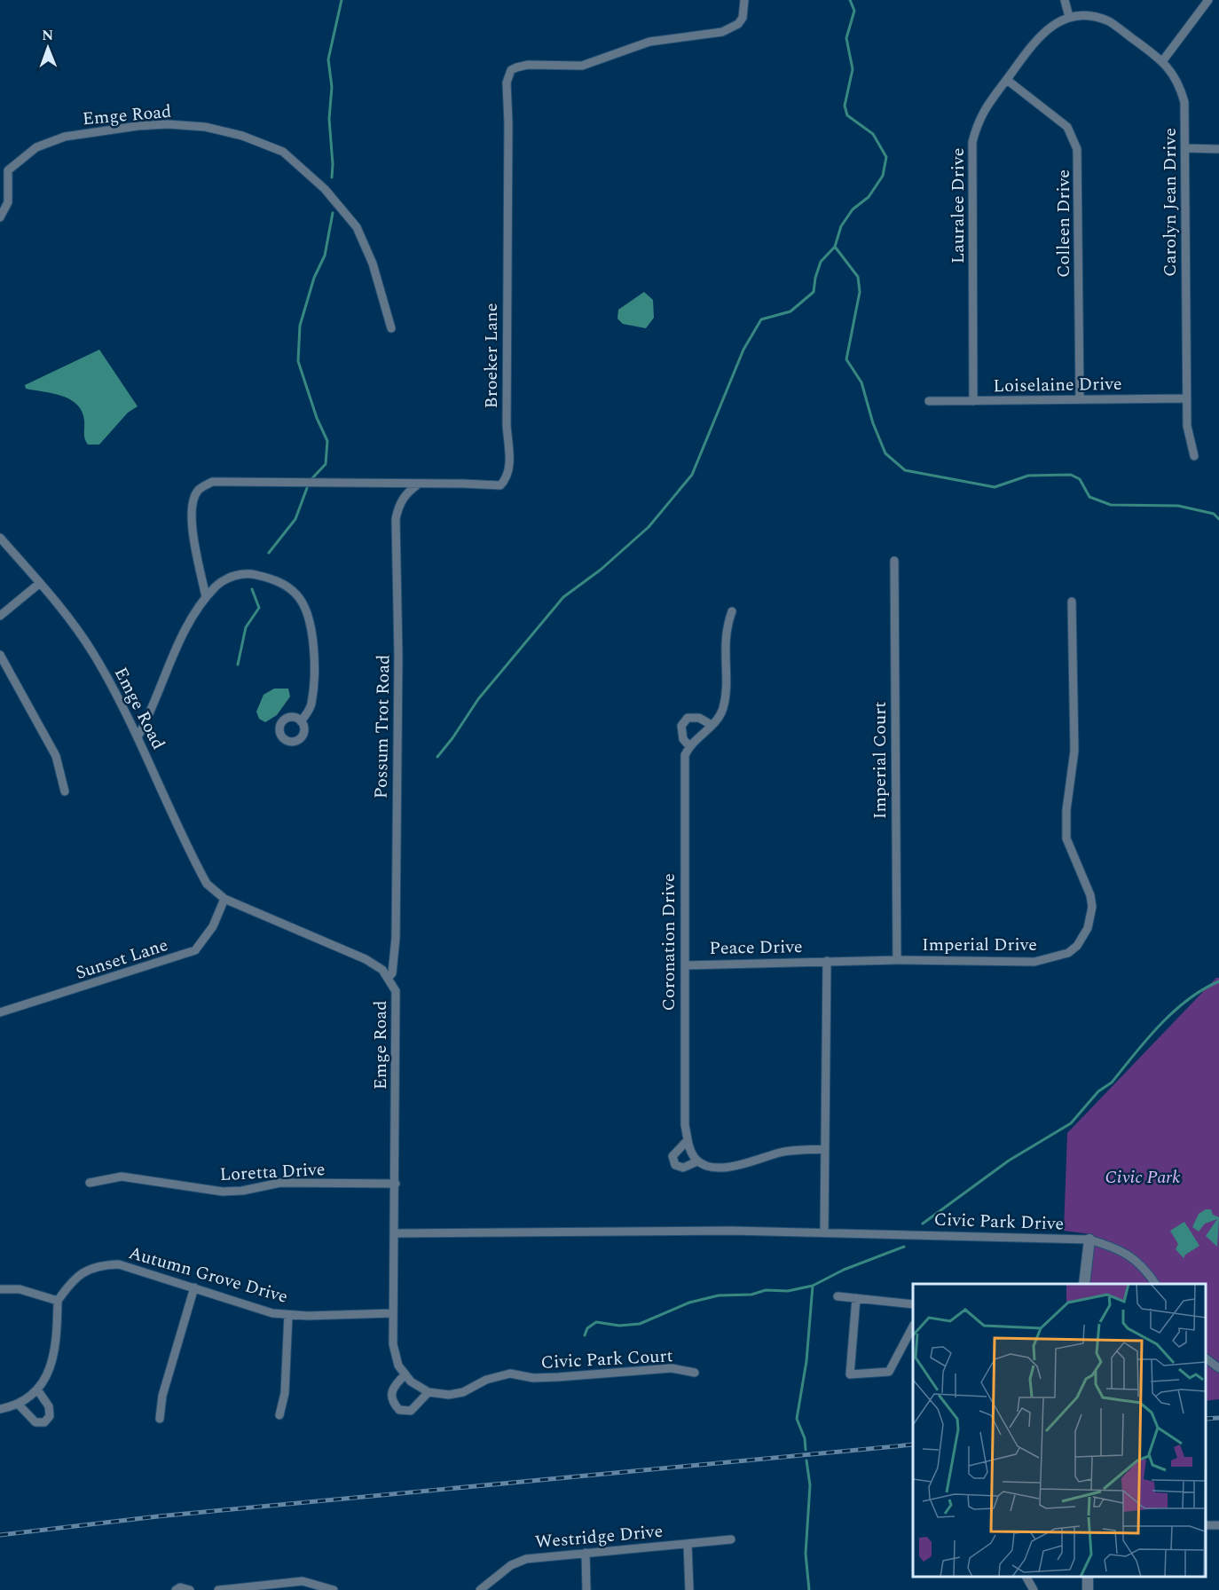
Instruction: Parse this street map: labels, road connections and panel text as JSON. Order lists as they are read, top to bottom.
{
  "streets": {
    "street": [
      "Emge Road",
      "Carolyn Jean Drive",
      "Lauralee Drive",
      "Colleen Drive",
      "Broeker Lane",
      "Loiselaine Drive",
      "Possum Trot Road",
      "Imperial Court",
      "Coronation Drive",
      "Imperial Drive",
      "Peace Drive",
      "Sunset Lane",
      "Loretta Drive",
      "Civic Park Drive",
      "Autumn Grove Drive",
      "Civic Park Court",
      "Westridge Drive"
    ]
  },
  "crossings": [
    ["Emge Road", "Possum Trot Road"],
    ["Emge Road", "Sunset Lane"],
    ["Emge Road", "Loretta Drive"],
    ["Carolyn Jean Drive", "Lauralee Drive"],
    ["Carolyn Jean Drive", "Loiselaine Drive"],
    ["Lauralee Drive", "Colleen Drive"],
    ["Lauralee Drive", "Loiselaine Drive"],
    ["Colleen Drive", "Loiselaine Drive"],
    ["Broeker Lane", "Possum Trot Road"],
    ["Imperial Court", "Imperial Drive"],
    ["Coronation Drive", "Peace Drive"],
    ["Imperial Drive", "Peace Drive"]
  ],
  "parks": ["Civic Park"],
  "north": "top"
}
